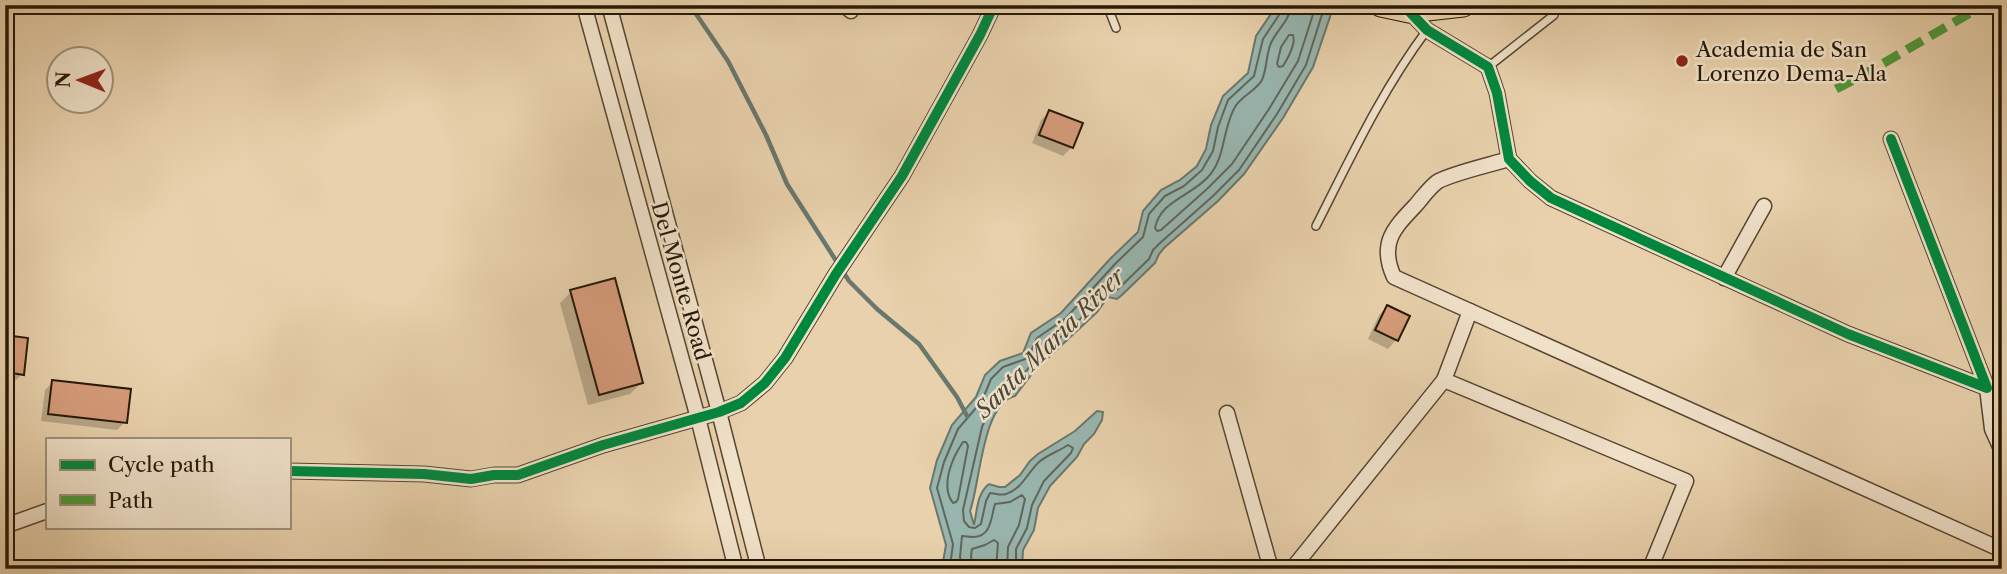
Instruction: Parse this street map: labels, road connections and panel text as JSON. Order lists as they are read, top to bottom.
{
  "streets": {
    "street": ["Del Monte Road"]
  },
  "water": ["Santa Maria River"],
  "places": ["Academia de San Lorenzo Dema-Ala"],
  "legend": ["Cycle path", "Path"],
  "north": "left"
}
